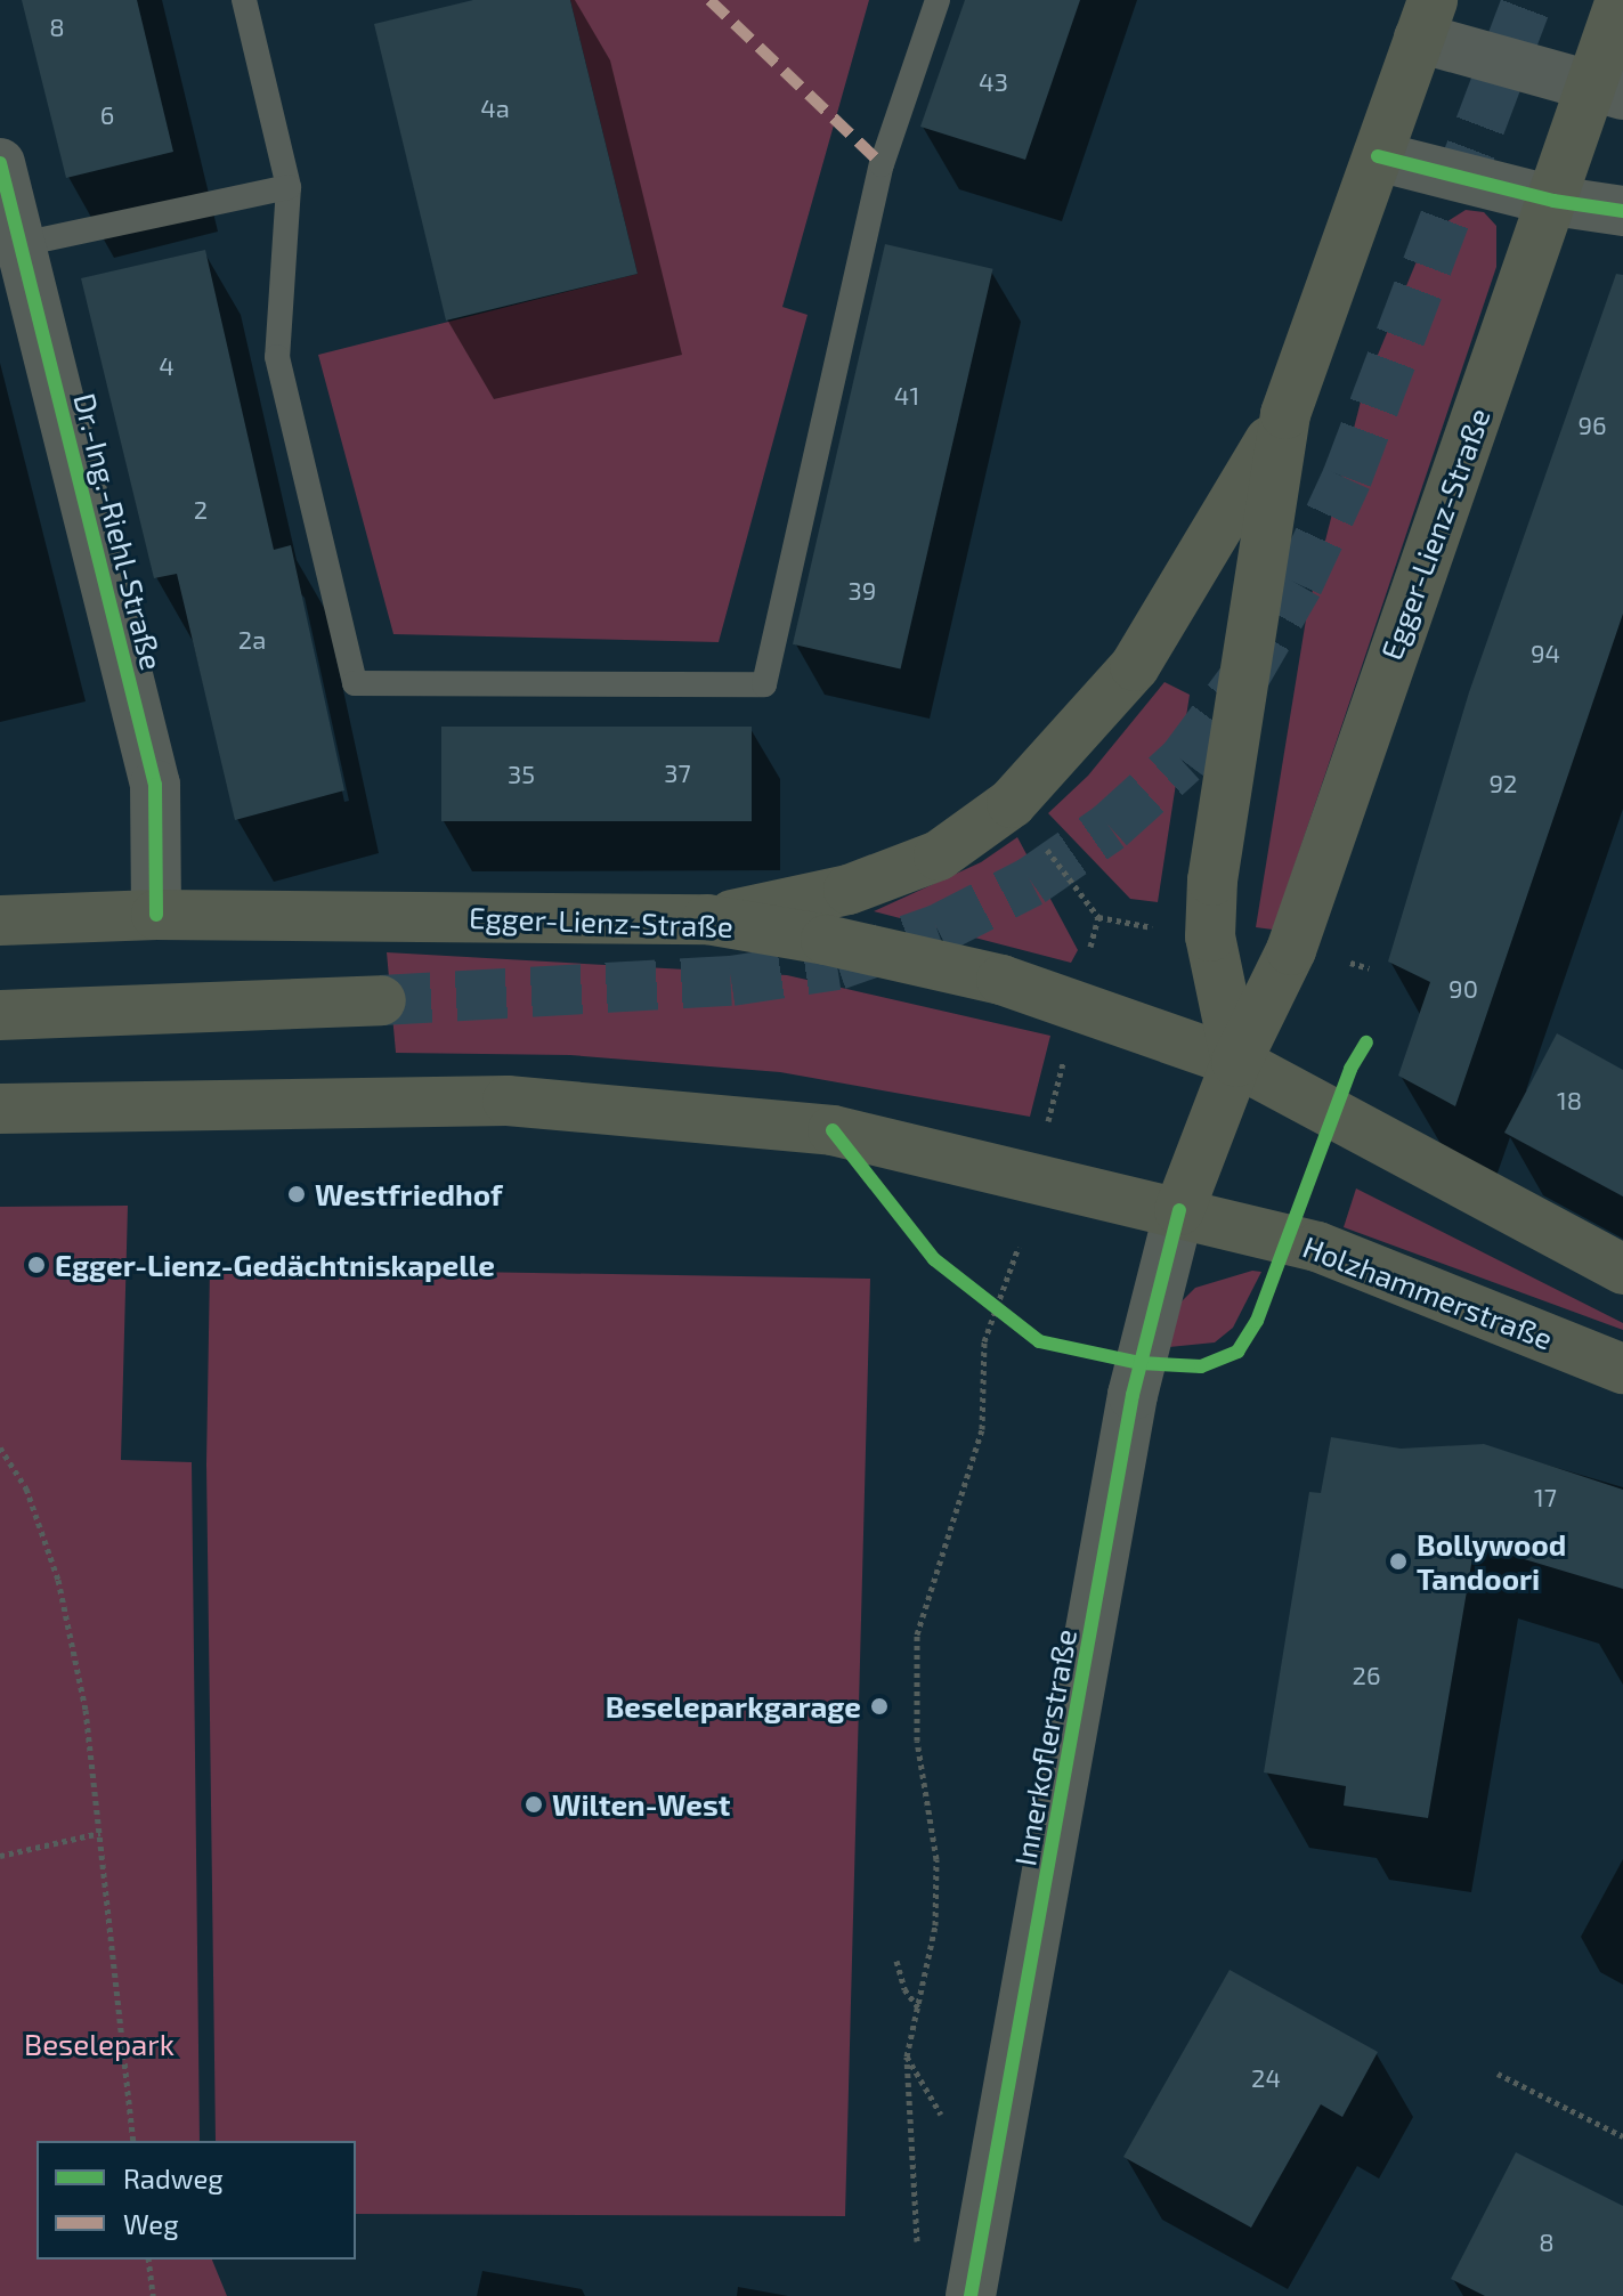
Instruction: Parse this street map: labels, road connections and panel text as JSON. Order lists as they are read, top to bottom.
{
  "streets": {
    "main road": ["Egger-Lienz-Straße", "Holzhammerstraße"],
    "street": ["Dr.-Ing.-Riehl-Straße", "Innerkoflerstraße"]
  },
  "crossings": [
    ["Dr.-Ing.-Riehl-Straße", "Egger-Lienz-Straße"],
    ["Holzhammerstraße", "Innerkoflerstraße"]
  ],
  "parks": ["Beselepark"],
  "places": [
    "Westfriedhof",
    "Egger-Lienz-Gedächtniskapelle",
    "Bollywood Tandoori",
    "Beseleparkgarage",
    "Wilten-West"
  ],
  "house_numbers": [
    "8",
    "43",
    "4a",
    "6",
    "4",
    "41",
    "96",
    "2",
    "39",
    "2a",
    "94",
    "37",
    "35",
    "92",
    "90",
    "18",
    "17",
    "26",
    "24",
    "8"
  ],
  "legend": ["Radweg", "Weg"]
}
